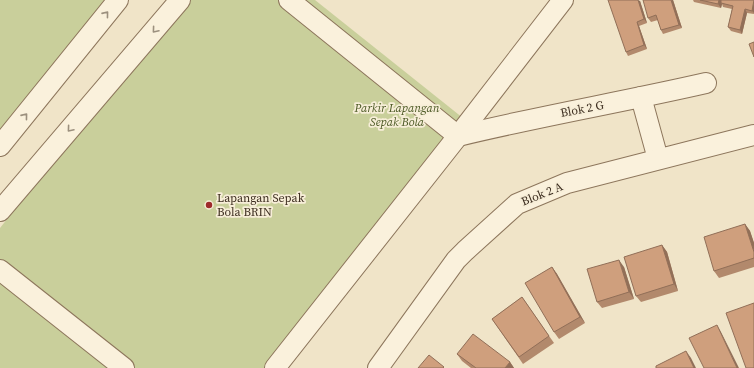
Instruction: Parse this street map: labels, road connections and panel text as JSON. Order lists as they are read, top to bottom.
{
  "streets": {
    "street": ["Blok 2 G", "Blok 2 A"]
  },
  "parks": ["Parkir Lapangan Sepak Bola"],
  "places": ["Lapangan Sepak Bola BRIN"]
}
